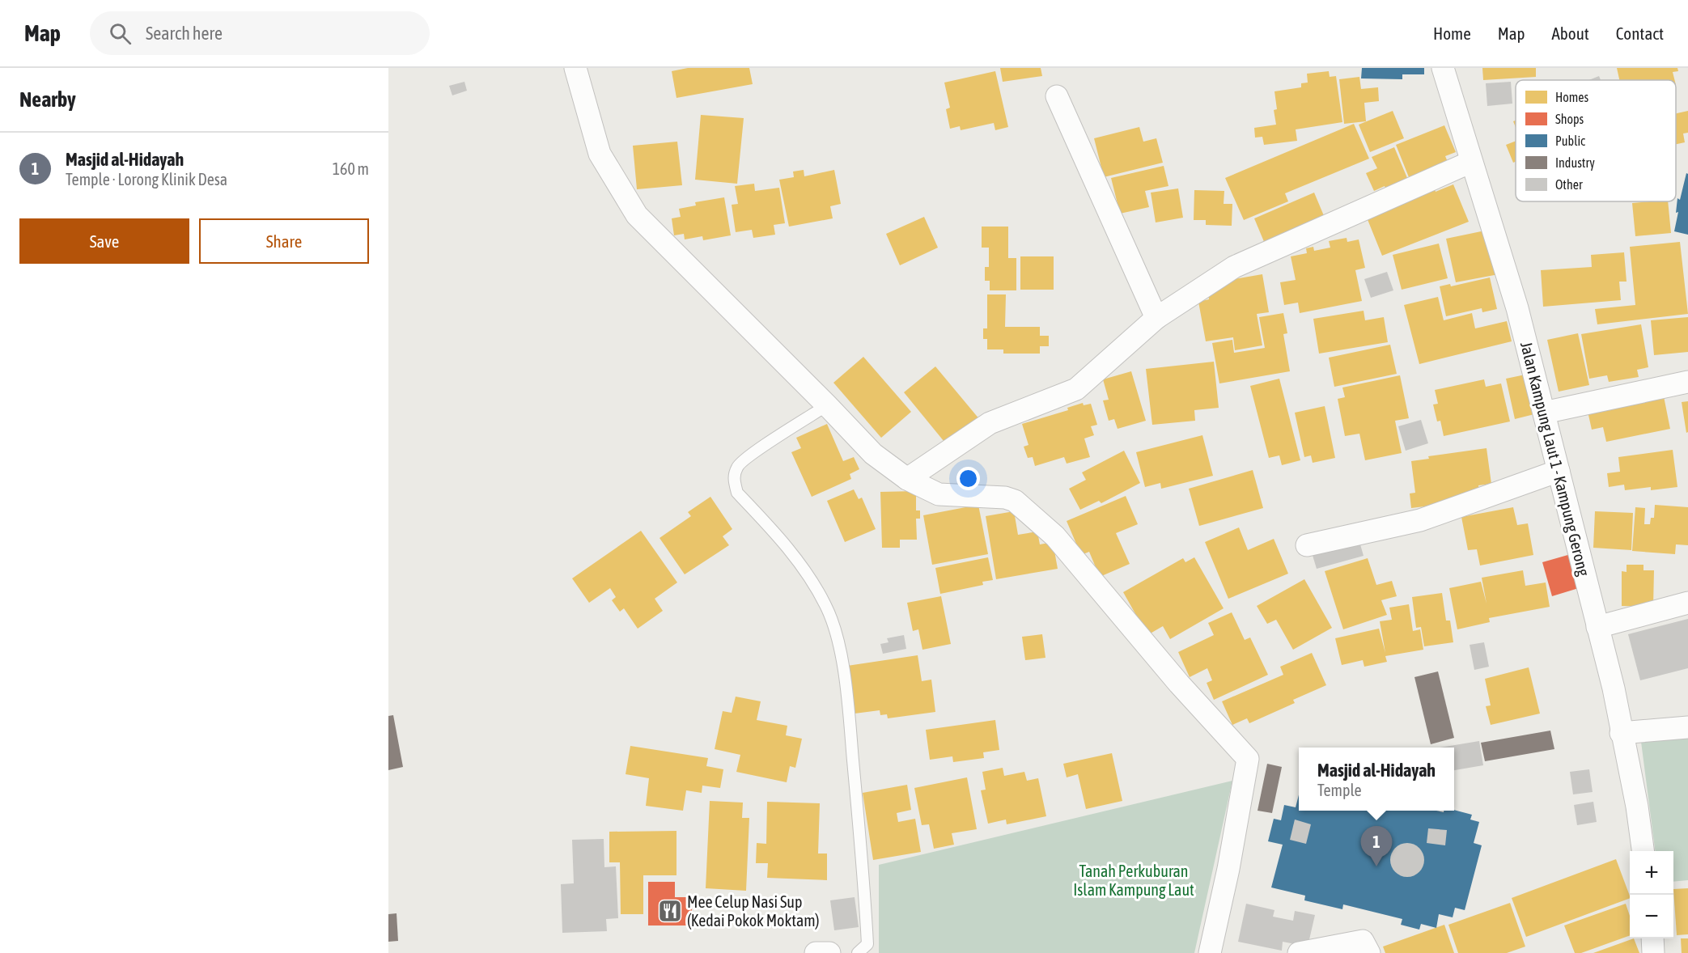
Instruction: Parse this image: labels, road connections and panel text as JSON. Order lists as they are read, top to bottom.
{
  "streets": {
    "street": ["Jalan Kampung Laut 1 - Kampung Gerong"]
  },
  "parks": ["Tanah Perkuburan Islam Kampung Laut"],
  "places": {
    "restaurant": ["Mee Celup Nasi Sup (Kedai Pokok Moktam)"]
  },
  "legend": [
    "Homes",
    "Shops",
    "Public",
    "Industry",
    "Other"
  ],
  "page": {
    "header": "Map",
    "search": "Search here",
    "nav": [
      "Home",
      "Map",
      "About",
      "Contact"
    ],
    "heading": "Nearby",
    "list": [
      {
        "mark": "1",
        "name": "Masjid al-Hidayah",
        "note": "Temple · Lorong Klinik Desa",
        "value": "160 m"
      }
    ],
    "buttons": ["Save", "Share"],
    "popup": ["Masjid al-Hidayah", "Temple"],
    "pins": "1",
    "map_buttons": ["+", "−"]
  }
}
